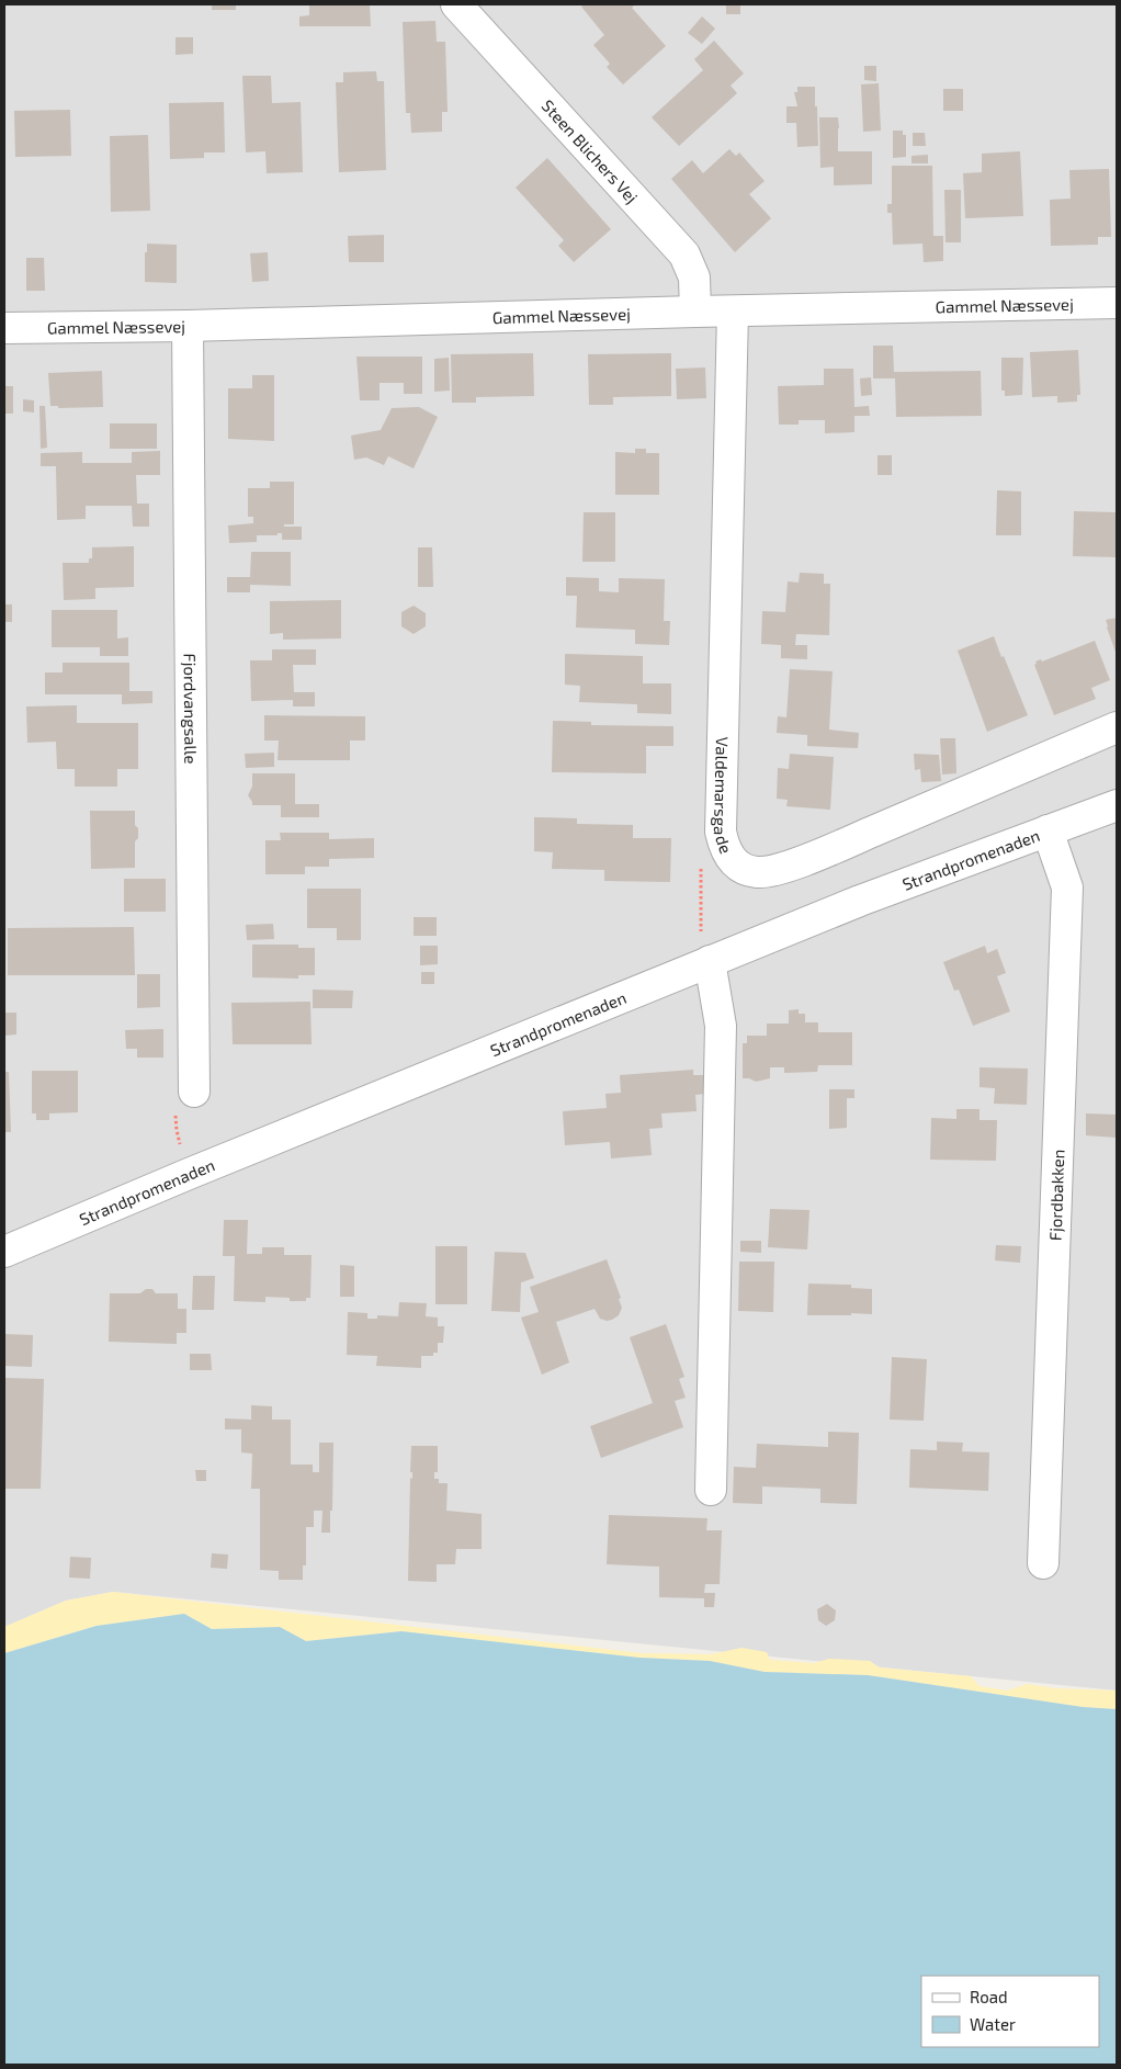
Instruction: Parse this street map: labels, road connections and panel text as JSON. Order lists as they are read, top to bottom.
{
  "streets": {
    "street": [
      "Steen Blichers Vej",
      "Gammel Næssevej",
      "Fjordvangsalle",
      "Valdemarsgade",
      "Strandpromenaden",
      "Fjordbakken"
    ]
  },
  "crossings": [
    ["Steen Blichers Vej", "Gammel Næssevej"],
    ["Gammel Næssevej", "Fjordvangsalle"],
    ["Gammel Næssevej", "Valdemarsgade"],
    ["Strandpromenaden", "Fjordbakken"]
  ],
  "legend": ["Road", "Water"]
}
